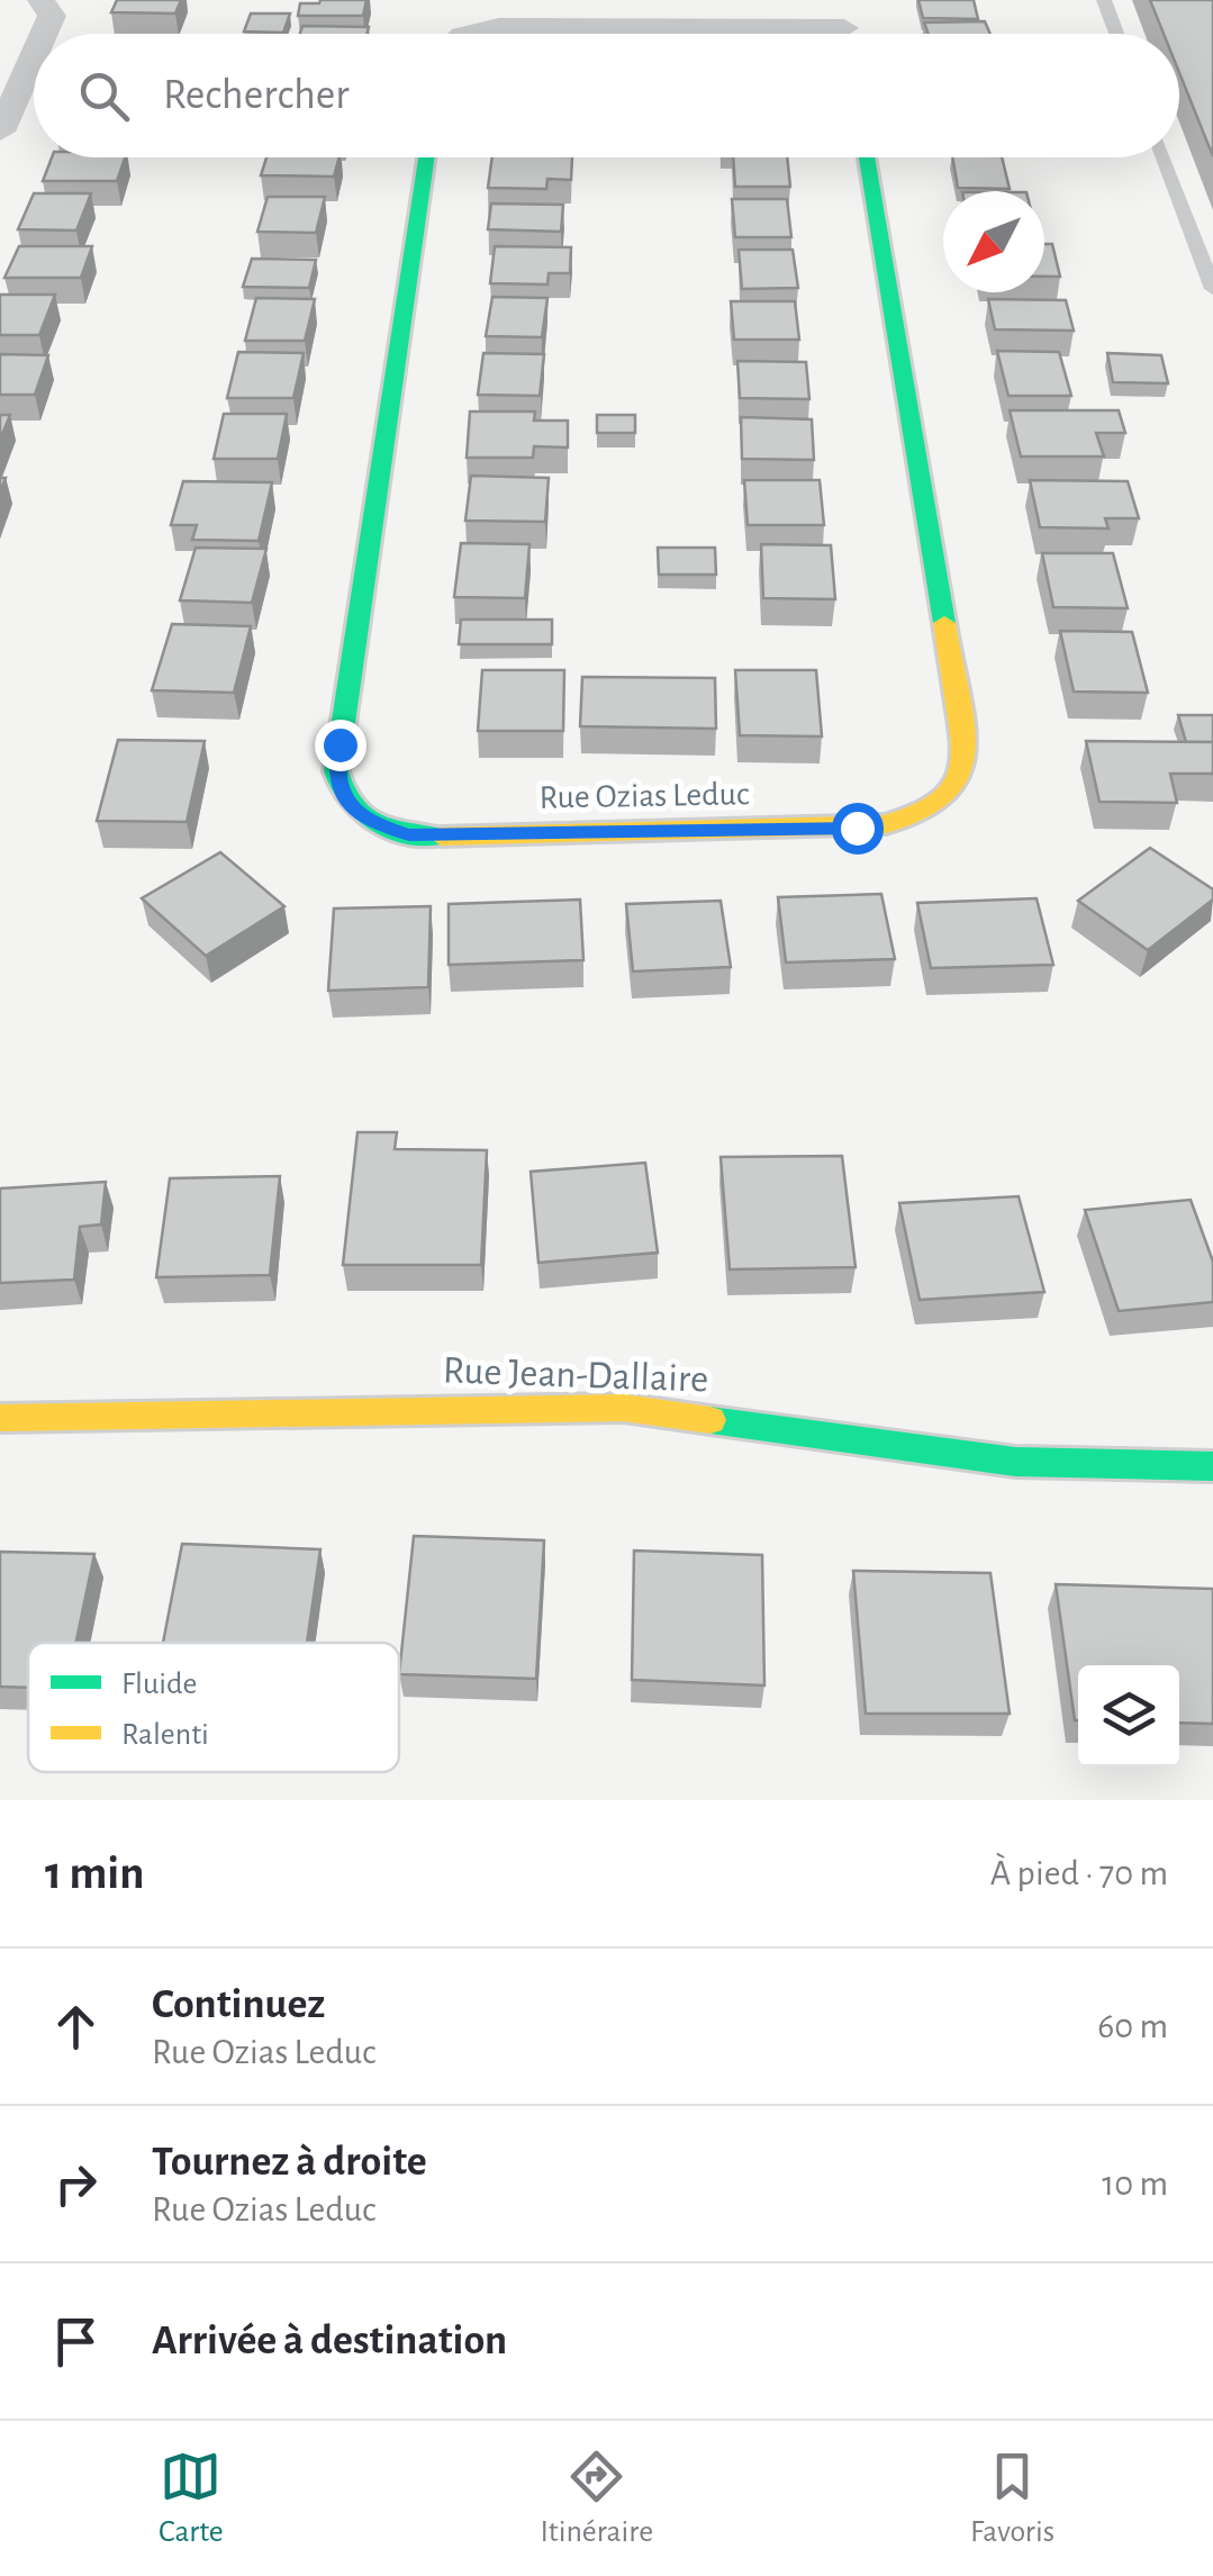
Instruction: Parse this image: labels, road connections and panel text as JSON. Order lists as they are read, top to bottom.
{
  "streets": {
    "street": ["Rue Ozias Leduc", "Rue Jean-Dallaire"]
  },
  "legend": ["Fluide", "Ralenti"],
  "north": "bottom left",
  "page": {
    "search": "Rechercher",
    "heading": ["1 min", "À pied · 70 m"],
    "list": [
      ["Continuez", "Rue Ozias Leduc", "60 m"],
      ["Tournez à droite", "Rue Ozias Leduc", "10 m"],
      "Arrivée à destination"
    ],
    "nav": ["Carte", "Itinéraire", "Favoris"]
  }
}
